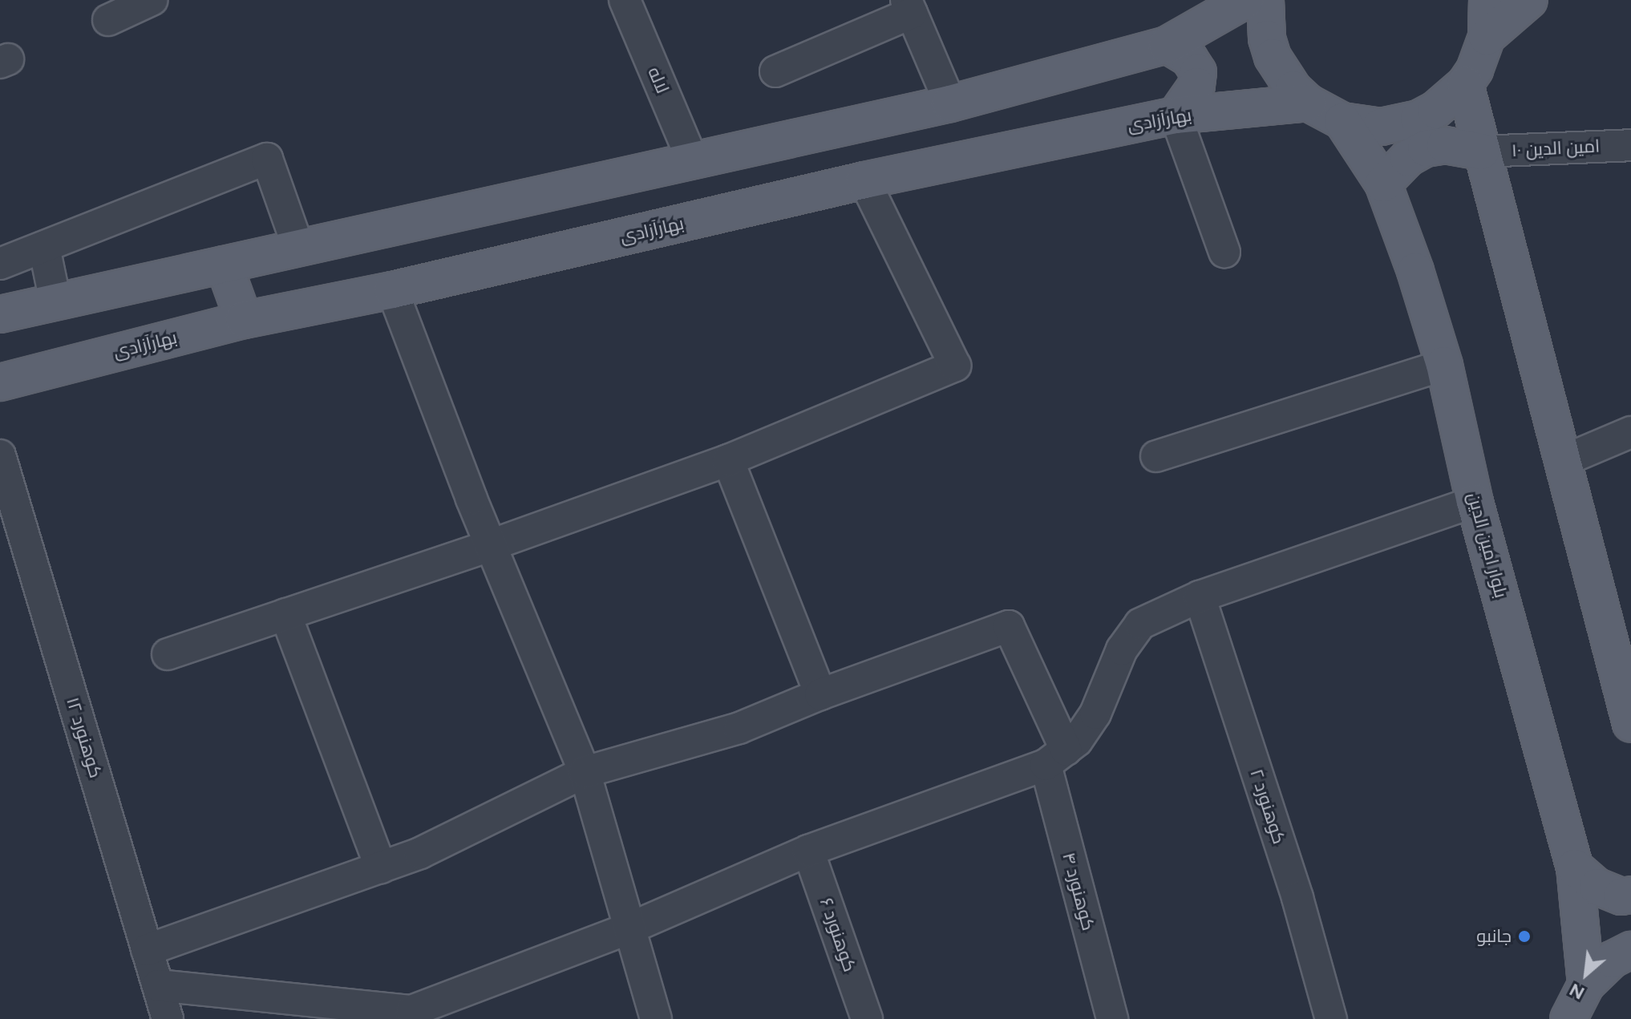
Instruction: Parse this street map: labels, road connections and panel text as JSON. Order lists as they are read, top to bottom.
{
  "streets": {
    "main road": ["بهارآزادی", "بلوار امین الدین"],
    "street": [
      "لاله",
      "امین الدین ۱۰",
      "کوهنورد ۱۲",
      "کوهنورد ۲",
      "کوهنورد ۴",
      "کوهنورد ۶"
    ]
  },
  "places": ["جانبو"],
  "north": "bottom left"
}
